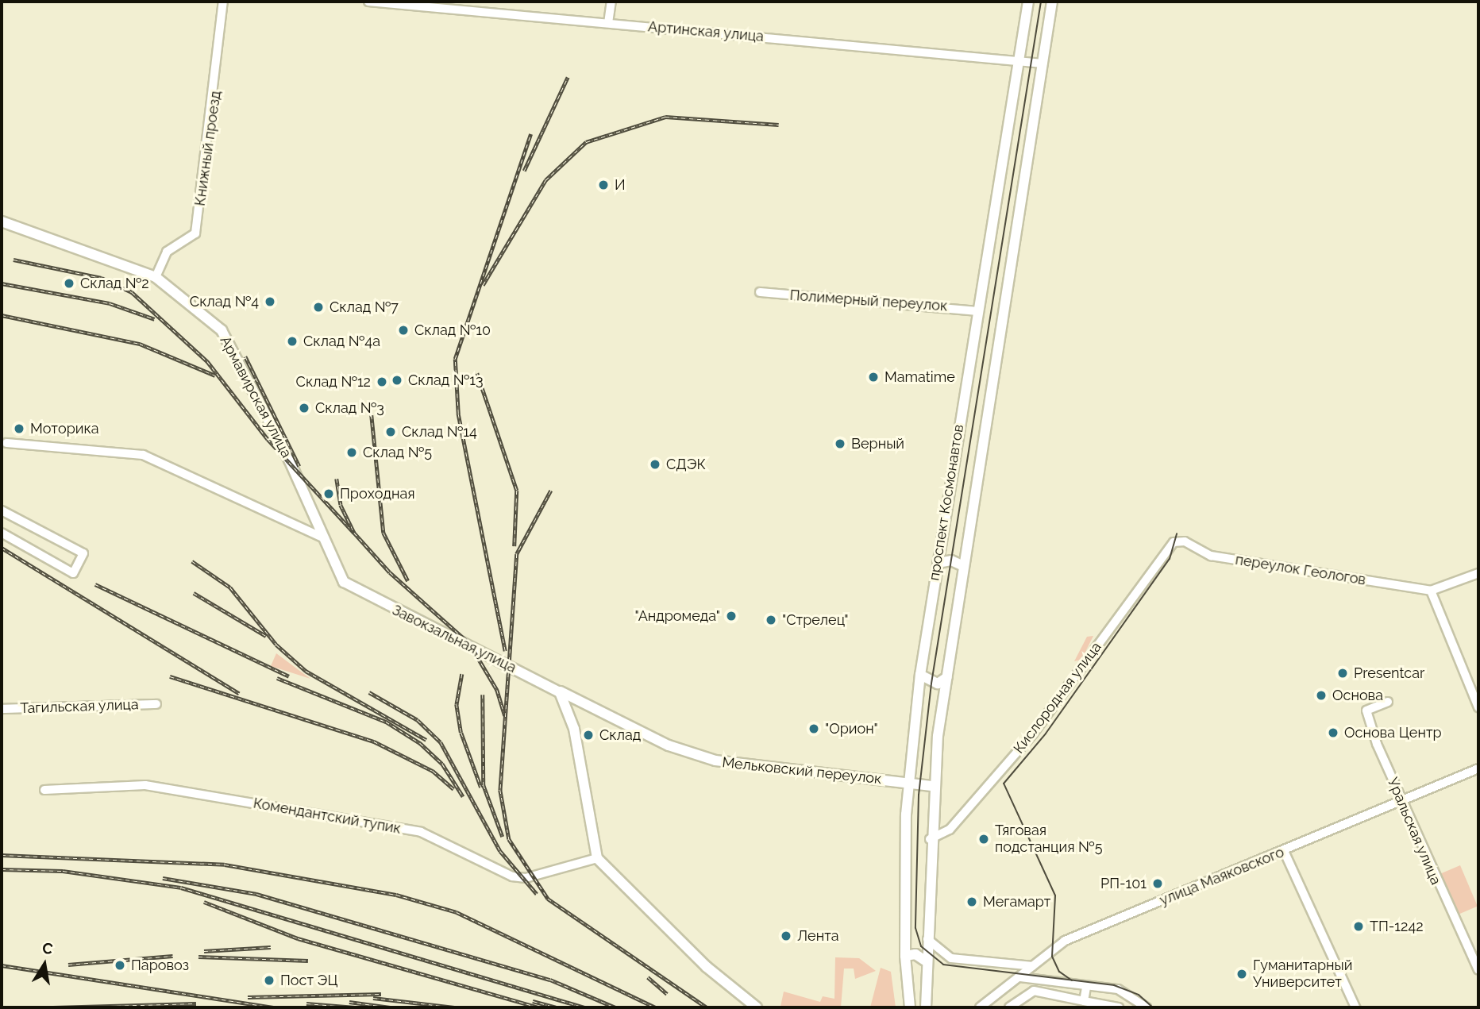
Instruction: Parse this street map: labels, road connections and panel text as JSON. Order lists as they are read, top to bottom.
{
  "streets": {
    "main road": [
      "Армавирская улица",
      "проспект Космонавтов",
      "Завокзальная улица",
      "Мельковский переулок"
    ],
    "street": [
      "Артинская улица",
      "Книжный проезд",
      "Полимерный переулок",
      "переулок Геологов",
      "Кислородная улица",
      "Тагильская улица",
      "Комендантский тупик",
      "Уральская улица",
      "улица Маяковского"
    ]
  },
  "crossings": [
    ["Артинская улица", "проспект Космонавтов"],
    ["Книжный проезд", "Армавирская улица"],
    ["Полимерный переулок", "проспект Космонавтов"],
    ["Армавирская улица", "Завокзальная улица"],
    ["проспект Космонавтов", "Кислородная улица"],
    ["проспект Космонавтов", "Мельковский переулок"],
    ["переулок Геологов", "Кислородная улица"],
    ["Завокзальная улица", "Мельковский переулок"],
    ["Уральская улица", "улица Маяковского"]
  ],
  "places": [
    "И",
    "Склад №2",
    "Склад №4",
    "Склад №7",
    "Склад №10",
    "Склад №4а",
    "Mamatime",
    "Склад №13",
    "Склад №12",
    "Склад №3",
    "Моторика",
    "Склад №14",
    "Верный",
    "Склад №5",
    "СДЭК",
    "Проходная",
    "\"Андромеда\"",
    "\"Стрелец\"",
    "Presentcar",
    "Основа",
    "\"Орион\"",
    "Основа Центр",
    "Склад",
    "Тяговая подстанция №5",
    "РП-101",
    "Мегамарт",
    "ТП-1242",
    "Лента",
    "Паровоз",
    "Гуманитарный Университет",
    "Пост ЭЦ"
  ],
  "north": "top"
}
